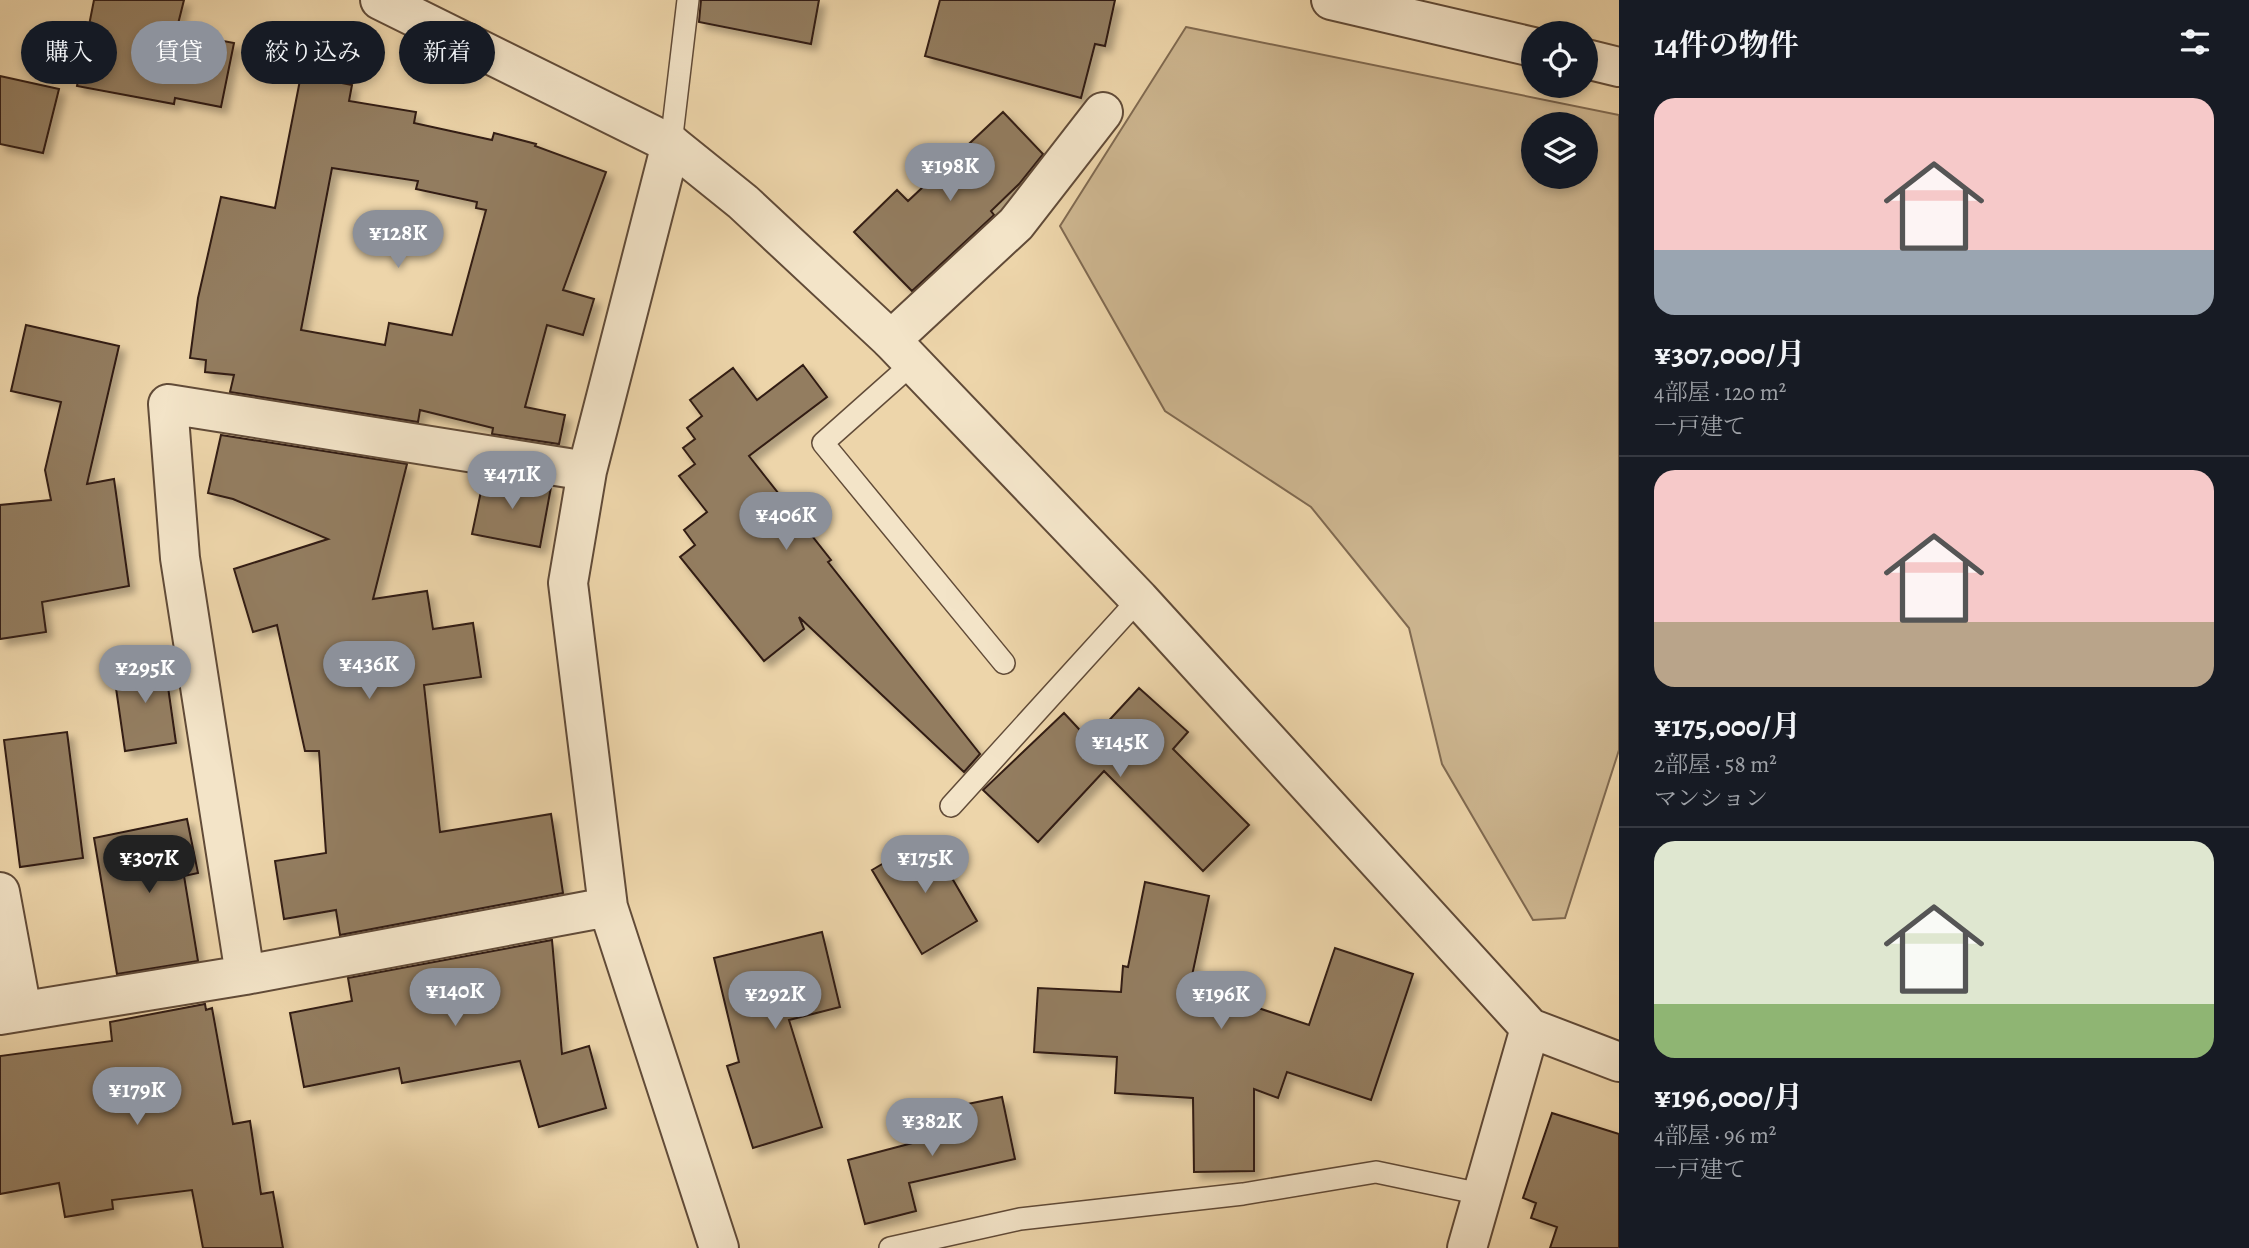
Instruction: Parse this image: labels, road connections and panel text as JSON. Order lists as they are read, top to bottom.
{
  "page": {
    "heading": "14件の物件",
    "chip": [
      "購入",
      "賃貸",
      "絞り込み",
      "新着"
    ],
    "list": [
      {
        "name": "¥307,000/月",
        "note": "4部屋 · 120 m² · 一戸建て"
      },
      {
        "name": "¥175,000/月",
        "note": "2部屋 · 58 m² · マンション"
      },
      {
        "name": "¥196,000/月",
        "note": "4部屋 · 96 m² · 一戸建て"
      }
    ],
    "price": [
      "¥198K",
      "¥128K",
      "¥471K",
      "¥406K",
      "¥436K",
      "¥295K",
      "¥145K",
      "¥307K",
      "¥175K",
      "¥140K",
      "¥292K",
      "¥196K",
      "¥179K",
      "¥382K"
    ]
  }
}
